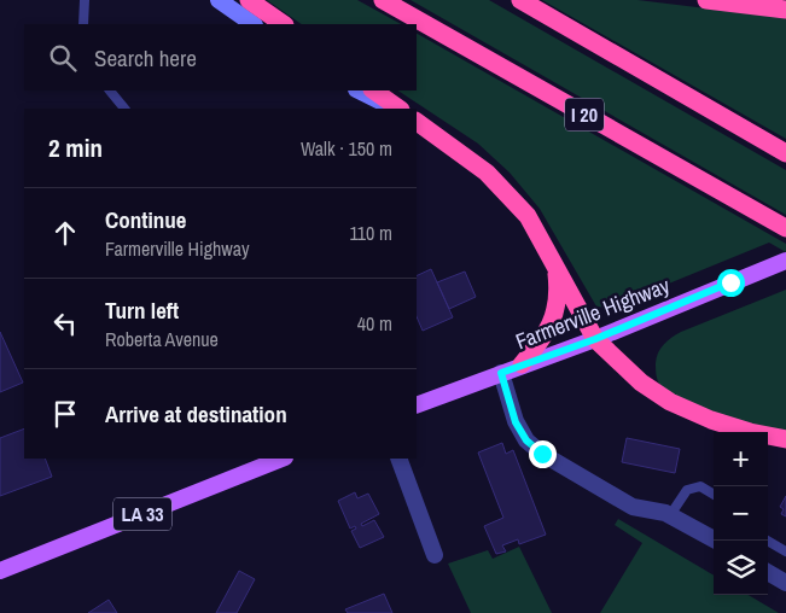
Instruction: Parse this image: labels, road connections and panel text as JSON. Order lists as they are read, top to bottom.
{
  "streets": {
    "highway": ["I 20"],
    "main road": ["Farmerville Highway", "LA 33"]
  },
  "page": {
    "search": "Search here",
    "heading": ["2 min", "Walk · 150 m"],
    "list": [
      ["Continue", "Farmerville Highway", "110 m"],
      ["Turn left", "Roberta Avenue", "40 m"],
      "Arrive at destination"
    ],
    "map_buttons": ["+", "−"]
  }
}
